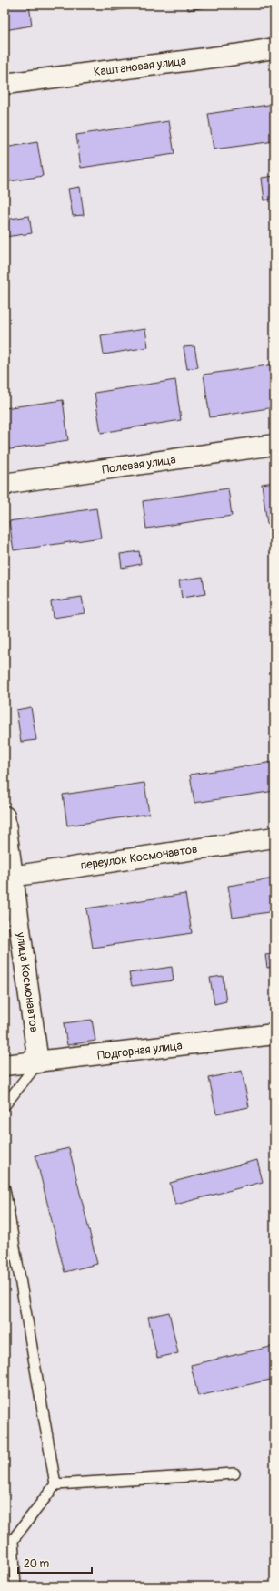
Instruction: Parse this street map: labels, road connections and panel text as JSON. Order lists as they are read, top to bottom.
{
  "streets": {
    "street": [
      "Каштановая улица",
      "Полевая улица",
      "переулок Космонавтов",
      "улица Космонавтов",
      "Подгорная улица"
    ]
  },
  "crossings": [
    ["переулок Космонавтов", "улица Космонавтов"],
    ["улица Космонавтов", "Подгорная улица"]
  ],
  "scale_bar": "20 m"
}
